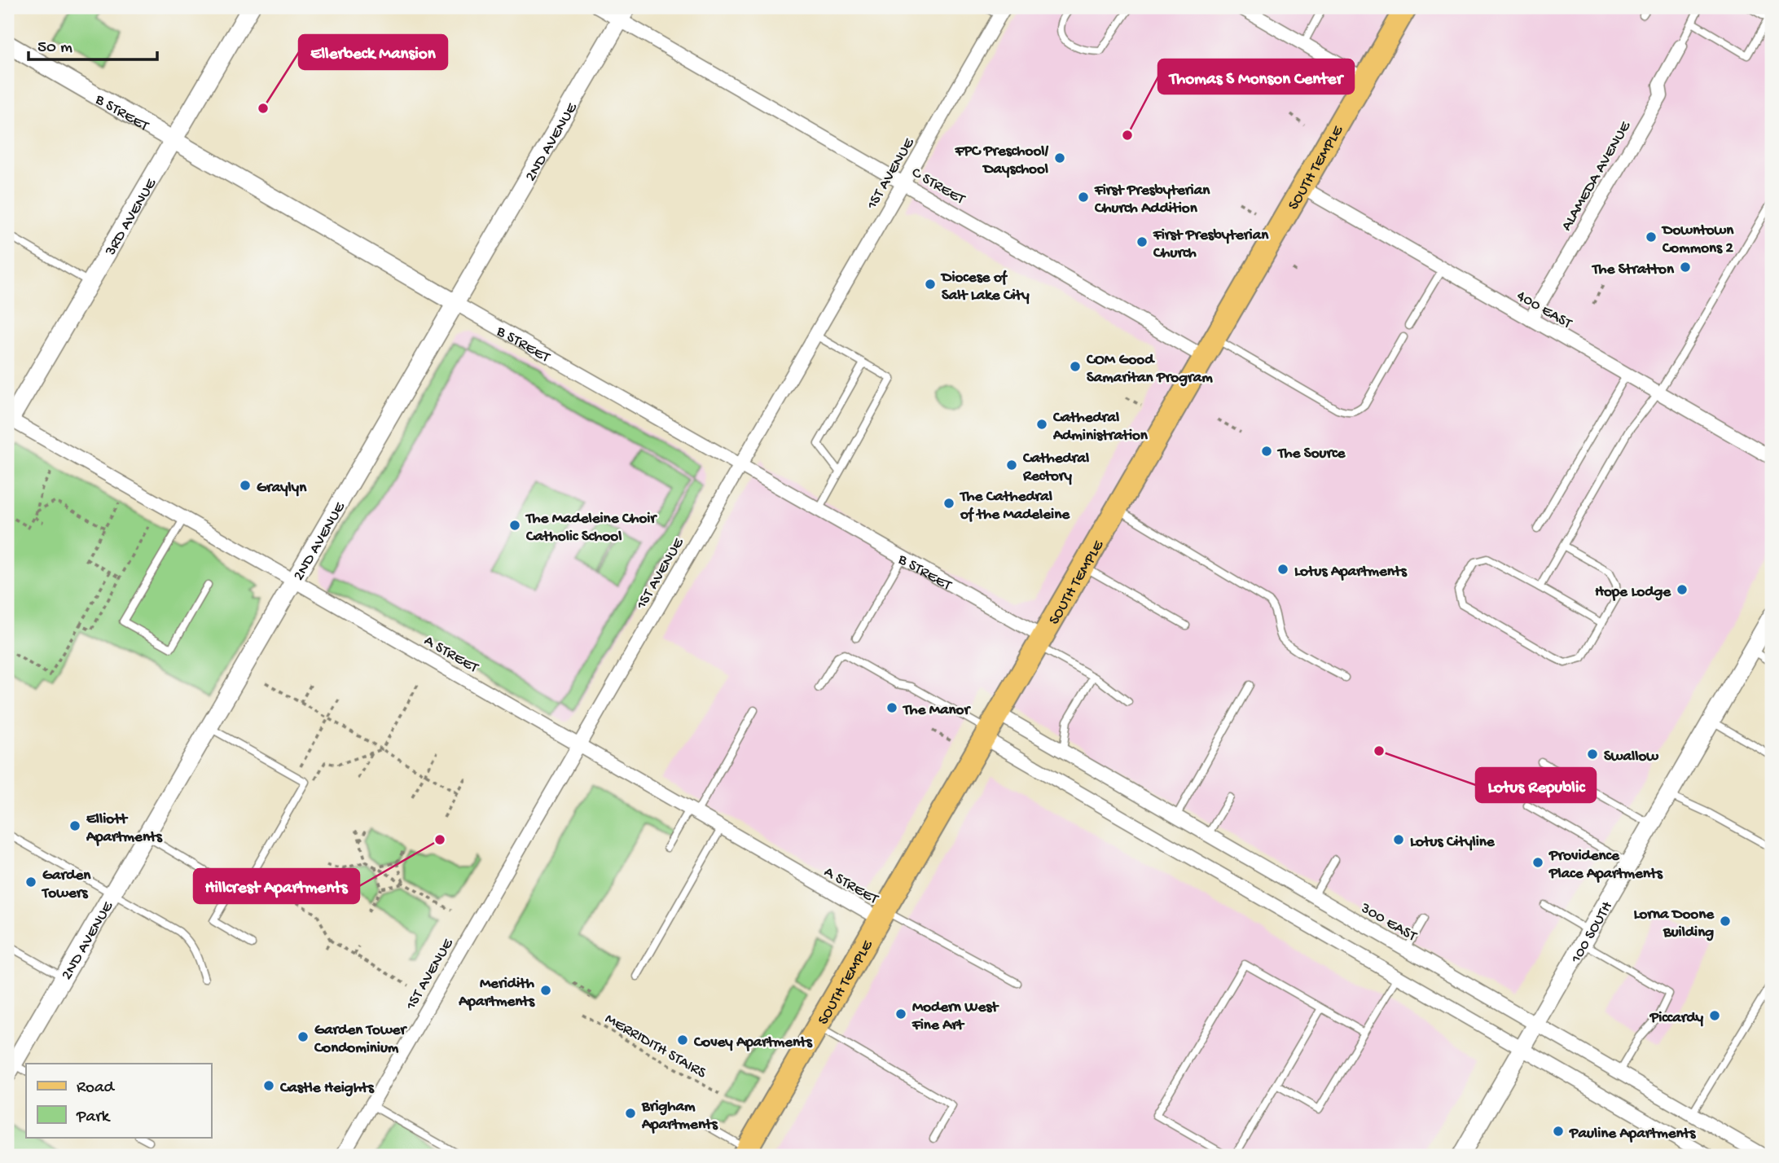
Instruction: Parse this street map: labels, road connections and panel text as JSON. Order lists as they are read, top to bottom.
{
  "streets": {
    "main road": ["SOUTH TEMPLE"],
    "street": [
      "B STREET",
      "2ND AVENUE",
      "1ST AVENUE",
      "ALAMEDA AVENUE",
      "C STREET",
      "3RD AVENUE",
      "400 EAST",
      "A STREET",
      "300 EAST",
      "100 SOUTH"
    ],
    "path": ["MERRIDITH STAIRS"]
  },
  "crossings": [
    ["B STREET", "2ND AVENUE"],
    ["B STREET", "SOUTH TEMPLE"],
    ["B STREET", "1ST AVENUE"],
    ["B STREET", "3RD AVENUE"],
    ["2ND AVENUE", "C STREET"],
    ["2ND AVENUE", "A STREET"],
    ["SOUTH TEMPLE", "C STREET"],
    ["SOUTH TEMPLE", "400 EAST"],
    ["SOUTH TEMPLE", "A STREET"],
    ["SOUTH TEMPLE", "300 EAST"],
    ["1ST AVENUE", "C STREET"],
    ["1ST AVENUE", "A STREET"],
    ["ALAMEDA AVENUE", "400 EAST"],
    ["3RD AVENUE", "A STREET"],
    ["300 EAST", "100 SOUTH"]
  ],
  "places": [
    "Ellerbeck Mansion",
    "Thomas S Monson Center",
    "FPC Preschool/ Dayschool",
    "First Presbyterian Church Addition",
    "Downtown Commons 2",
    "First Presbyterian Church",
    "The Stratton",
    "Diocese of Salt Lake City",
    "COM Good Samaritan Program",
    "Cathedral Administration",
    "The Source",
    "Cathedral Rectory",
    "Graylyn",
    "The Cathedral of the Madeleine",
    "The Madeleine Choir Catholic School",
    "Lotus Apartments",
    "Hope Lodge",
    "The Manor",
    "Lotus Republic",
    "Swallow",
    "Elliott Apartments",
    "Hillcrest Apartments",
    "Lotus Cityline",
    "Providence Place Apartments",
    "Garden Towers",
    "Lorna Doone Building",
    "Meridith Apartments",
    "Modern West Fine Art",
    "Piccardy",
    "Garden Tower Condominium",
    "Covey Apartments",
    "Castle Heights",
    "Brigham Apartments",
    "Pauline Apartments"
  ],
  "legend": ["Road", "Park"],
  "scale_bar": "50 m"
}
